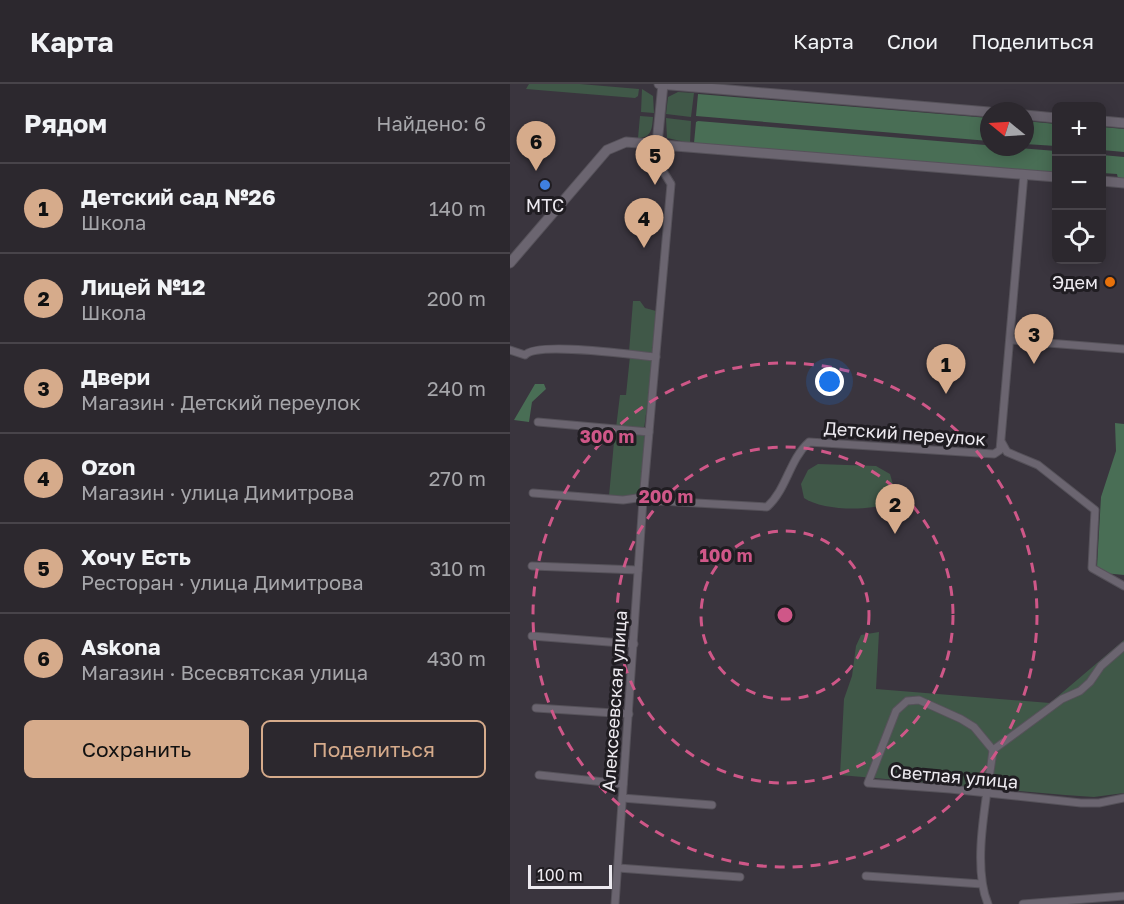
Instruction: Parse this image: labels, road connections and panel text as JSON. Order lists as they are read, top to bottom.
{
  "streets": {
    "street": ["Детский переулок", "Алексеевская улица", "Светлая улица"]
  },
  "crossings": [
    ["Детский переулок", "Алексеевская улица"]
  ],
  "places": ["МТС", "Эдем"],
  "scale_bar": "100 m",
  "north": "left",
  "page": {
    "header": "Карта",
    "nav": ["Карта", "Слои", "Поделиться"],
    "heading": ["Рядом", "Найдено: 6"],
    "map_buttons": ["+", "−"],
    "pins": [
      "6",
      "5",
      "4",
      "3",
      "1",
      "2"
    ],
    "list": [
      {
        "mark": "1",
        "name": "Детский сад №26",
        "note": "Школа",
        "value": "140 m"
      },
      {
        "mark": "2",
        "name": "Лицей №12",
        "note": "Школа",
        "value": "200 m"
      },
      {
        "mark": "3",
        "name": "Двери",
        "note": "Магазин · Детский переулок",
        "value": "240 m"
      },
      {
        "mark": "4",
        "name": "Ozon",
        "note": "Магазин · улица Димитрова",
        "value": "270 m"
      },
      {
        "mark": "5",
        "name": "Хочу Есть",
        "note": "Ресторан · улица Димитрова",
        "value": "310 m"
      },
      {
        "mark": "6",
        "name": "Askona",
        "note": "Магазин · Всесвятская улица",
        "value": "430 m"
      }
    ],
    "buttons": ["Сохранить", "Поделиться"],
    "scale": "100 m"
  },
  "rings": ["300 m", "200 m", "100 m"]
}
